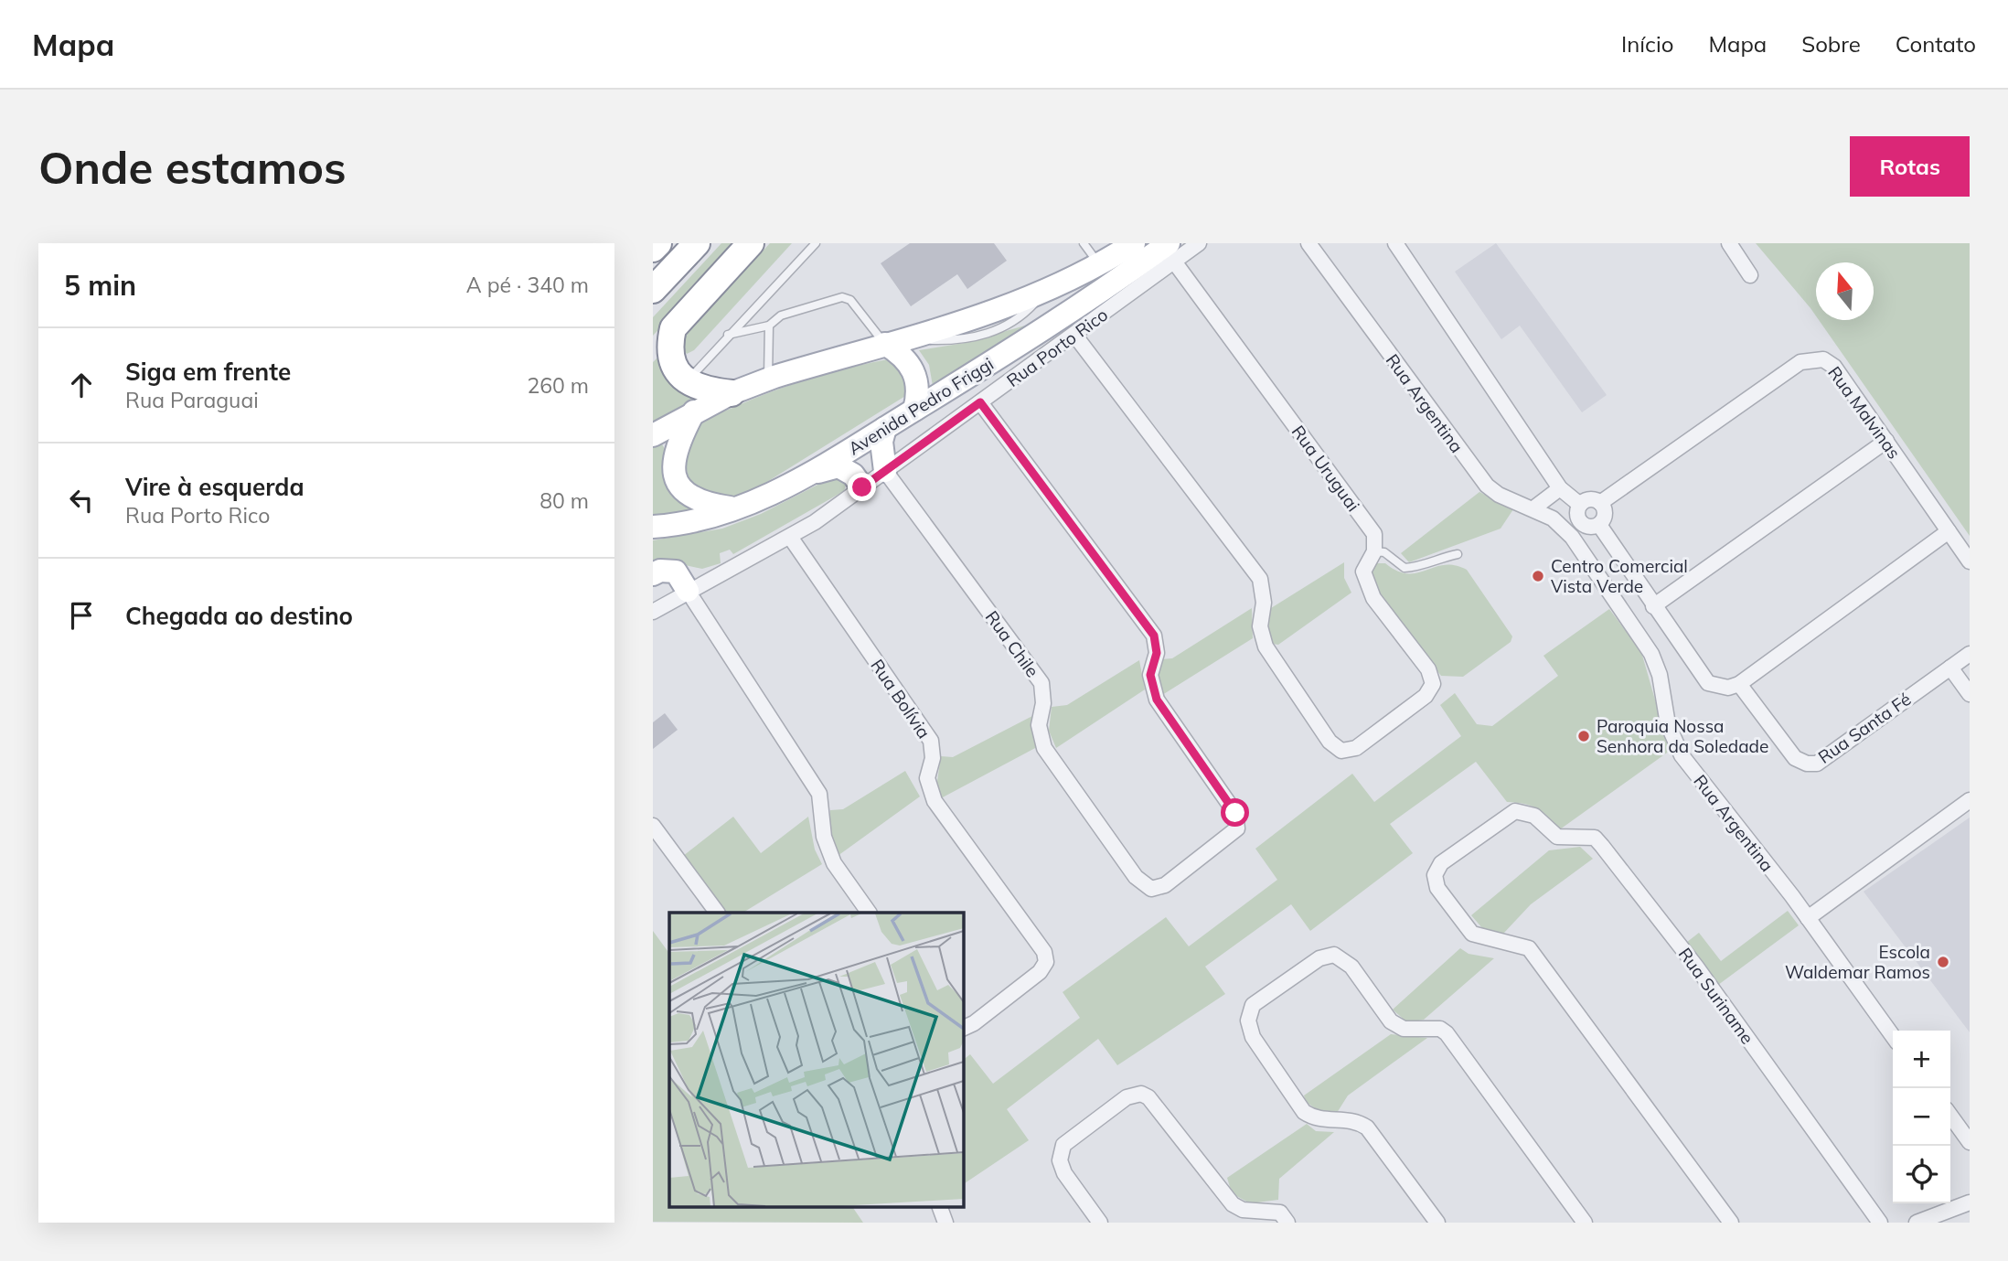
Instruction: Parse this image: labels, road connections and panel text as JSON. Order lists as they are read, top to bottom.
{
  "streets": {
    "main road": ["Avenida Pedro Friggi"],
    "street": [
      "Rua Porto Rico",
      "Rua Argentina",
      "Rua Malvinas",
      "Rua Uruguai",
      "Rua Chile",
      "Rua Bolívia",
      "Rua Santa Fé",
      "Rua Suriname"
    ]
  },
  "crossings": [
    ["Rua Porto Rico", "Avenida Pedro Friggi"],
    ["Rua Porto Rico", "Rua Uruguai"],
    ["Rua Porto Rico", "Rua Chile"],
    ["Rua Porto Rico", "Rua Bolívia"],
    ["Avenida Pedro Friggi", "Rua Uruguai"]
  ],
  "places": ["Centro Comercial Vista Verde", "Paroquia Nossa Senhora da Soledade", "Escola Waldemar Ramos"],
  "north": "top",
  "page": {
    "header": "Mapa",
    "nav": [
      "Início",
      "Mapa",
      "Sobre",
      "Contato"
    ],
    "buttons": "Rotas",
    "title": "Onde estamos",
    "heading": ["5 min", "A pé · 340 m"],
    "list": [
      ["Siga em frente", "Rua Paraguai", "260 m"],
      ["Vire à esquerda", "Rua Porto Rico", "80 m"],
      "Chegada ao destino"
    ],
    "map_buttons": ["+", "−"]
  }
}
